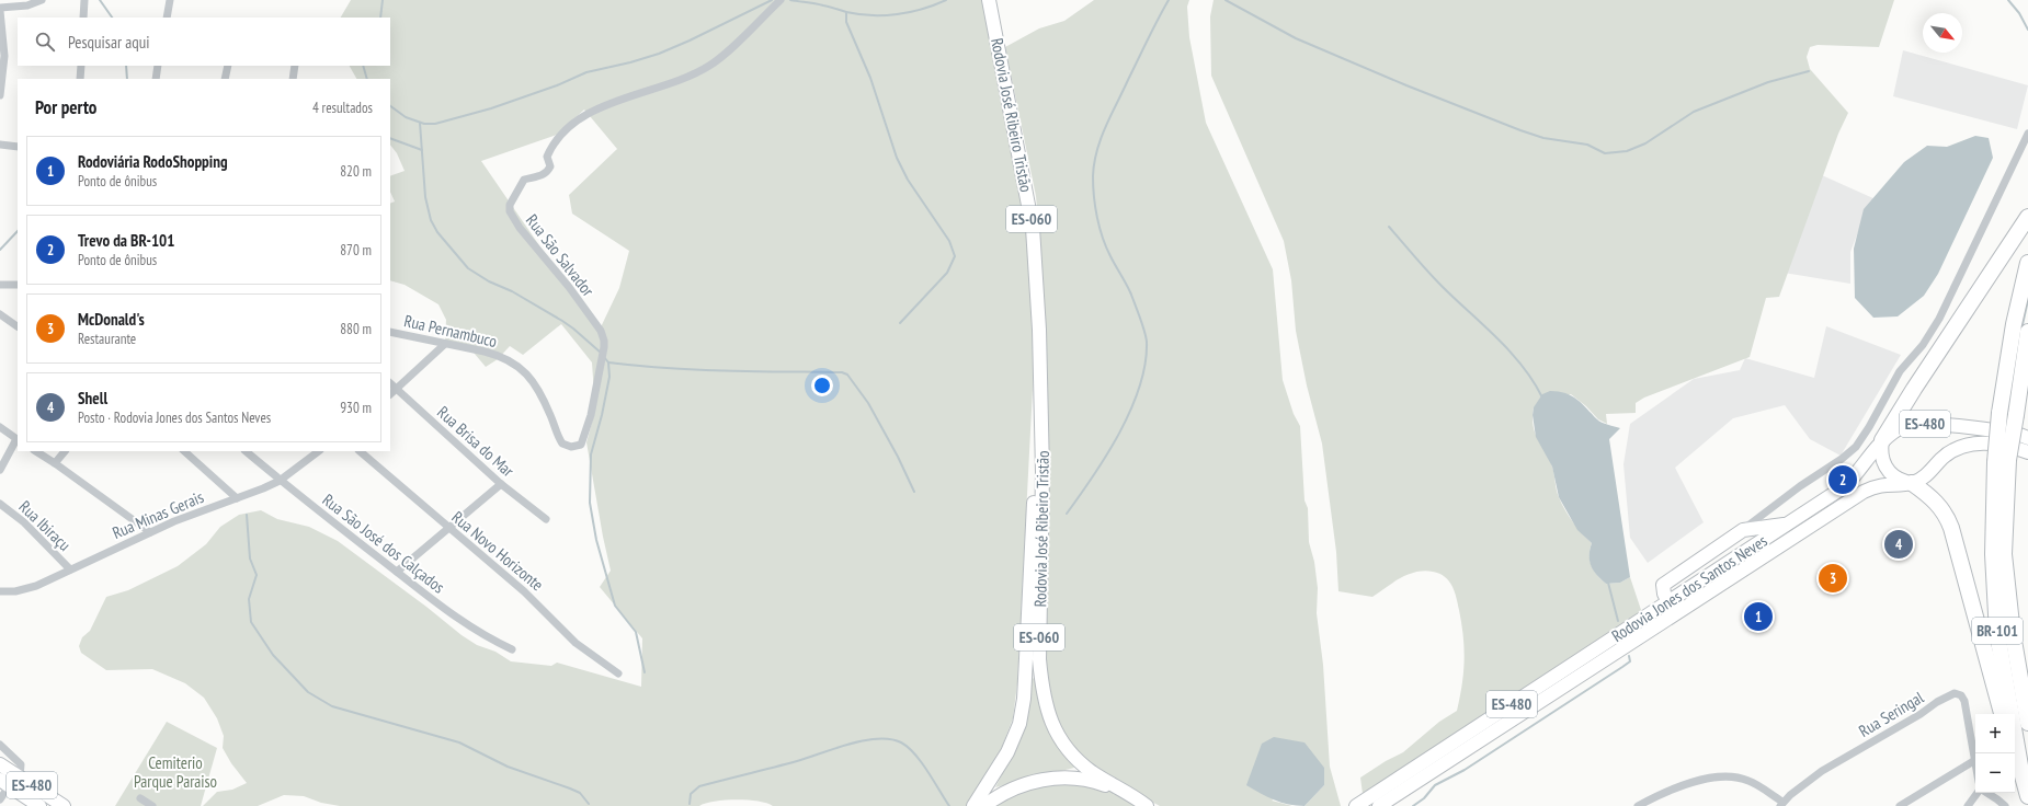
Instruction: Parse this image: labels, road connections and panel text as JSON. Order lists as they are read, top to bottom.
{
  "streets": {
    "highway": ["BR-101"],
    "main road": [
      "Rodovia José Ribeiro Tristão",
      "ES-060",
      "ES-480",
      "Rodovia Jones dos Santos Neves"
    ],
    "street": [
      "Rua São Salvador",
      "Rua Pernambuco",
      "Rua Brisa do Mar",
      "Rua Minas Gerais",
      "Rua Ibiraçu",
      "Rua São José dos Calçados",
      "Rua Novo Horizonte",
      "Rua Seringal"
    ]
  },
  "crossings": [
    ["Rua São Salvador", "Rua Pernambuco"],
    ["ES-480", "Rodovia Jones dos Santos Neves"],
    ["Rua Minas Gerais", "Rua Ibiraçu"],
    ["Rua Minas Gerais", "Rua São José dos Calçados"]
  ],
  "parks": ["Cemiterio Parque Paraiso"],
  "north": "bottom right",
  "page": {
    "search": "Pesquisar aqui",
    "heading": ["Por perto", "4 resultados"],
    "list": [
      {
        "mark": "1",
        "name": "Rodoviária RodoShopping",
        "note": "Ponto de ônibus",
        "value": "820 m"
      },
      {
        "mark": "2",
        "name": "Trevo da BR-101",
        "note": "Ponto de ônibus",
        "value": "870 m"
      },
      {
        "mark": "3",
        "name": "McDonald's",
        "note": "Restaurante",
        "value": "880 m"
      },
      {
        "mark": "4",
        "name": "Shell",
        "note": "Posto · Rodovia Jones dos Santos Neves",
        "value": "930 m"
      }
    ],
    "pins": [
      "2",
      "4",
      "3",
      "1"
    ],
    "map_buttons": ["+", "−"]
  }
}
